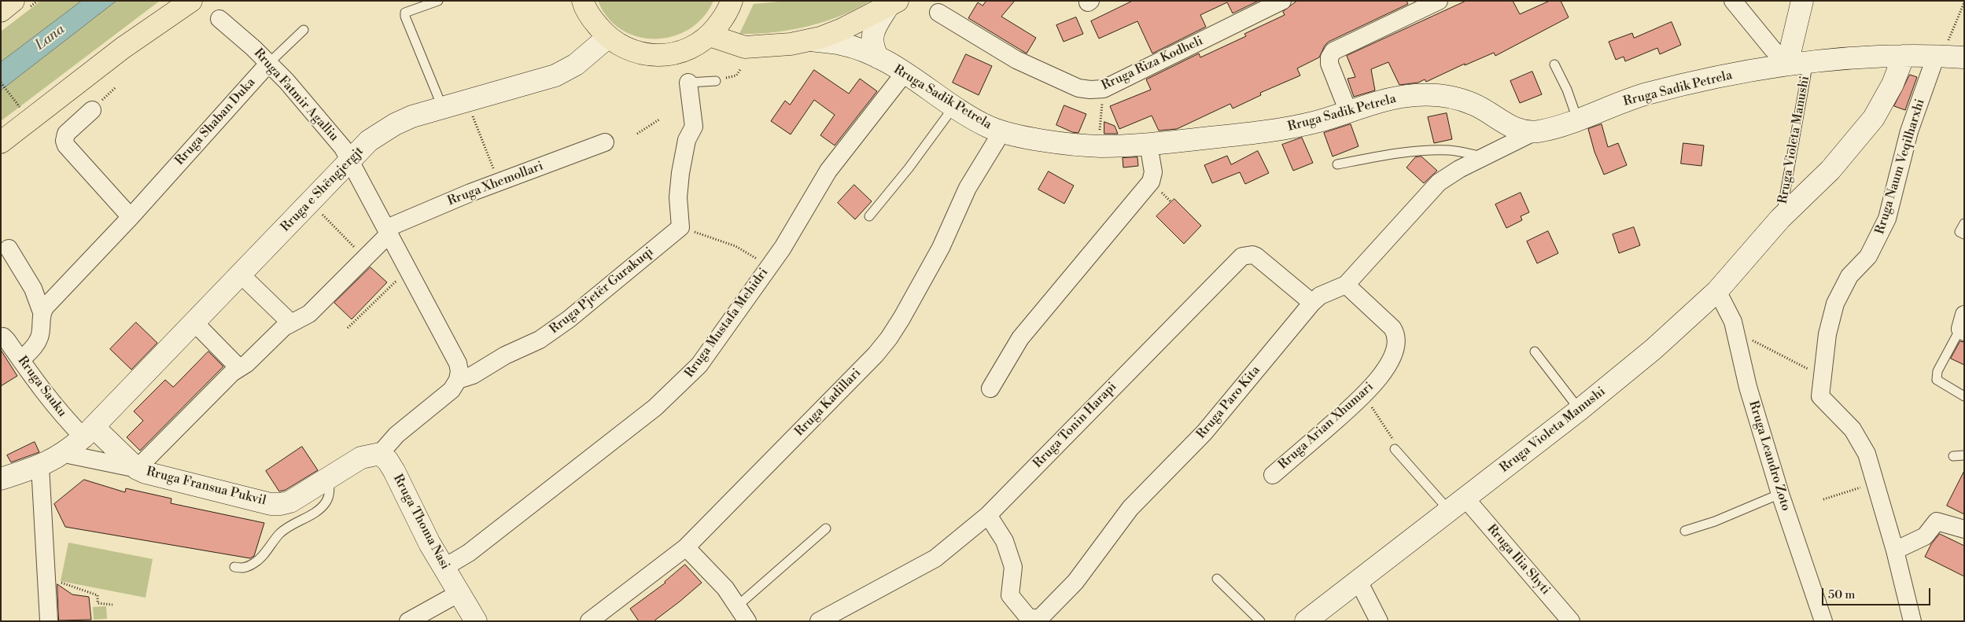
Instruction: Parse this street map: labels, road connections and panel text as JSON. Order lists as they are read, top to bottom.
{
  "streets": {
    "main road": [
      "Rruga Sadik Petrela",
      "Rruga Violeta Manushi",
      "Rruga e Shëngjergjt",
      "Rruga Fransua Pukvil",
      "Rruga Thoma Nasi"
    ],
    "street": [
      "Rruga Riza Kodheli",
      "Rruga Fatmir Agalliu",
      "Rruga Shaban Duka",
      "Rruga Naum Veqilharxhi",
      "Rruga Xhemollari",
      "Rruga Pjetër Gurakuqi",
      "Rruga Mustafa Mehidri",
      "Rruga Sauku",
      "Rruga Kadillari",
      "Rruga Paro Kita",
      "Rruga Tonin Harapi",
      "Rruga Arian Xhumari",
      "Rruga Leandro Zoto",
      "Rruga Ilia Shyti"
    ]
  },
  "crossings": [
    ["Rruga Sadik Petrela", "Rruga Violeta Manushi"],
    ["Rruga Sadik Petrela", "Rruga Naum Veqilharxhi"],
    ["Rruga Sadik Petrela", "Rruga Mustafa Mehidri"],
    ["Rruga Sadik Petrela", "Rruga Kadillari"],
    ["Rruga Sadik Petrela", "Rruga Paro Kita"],
    ["Rruga Fatmir Agalliu", "Rruga Shaban Duka"],
    ["Rruga Fatmir Agalliu", "Rruga e Shëngjergjt"],
    ["Rruga Violeta Manushi", "Rruga Leandro Zoto"],
    ["Rruga Violeta Manushi", "Rruga Ilia Shyti"],
    ["Rruga e Shëngjergjt", "Rruga Sauku"],
    ["Rruga e Shëngjergjt", "Rruga Fransua Pukvil"],
    ["Rruga Mustafa Mehidri", "Rruga Thoma Nasi"],
    ["Rruga Sauku", "Rruga Fransua Pukvil"],
    ["Rruga Paro Kita", "Rruga Tonin Harapi"],
    ["Rruga Paro Kita", "Rruga Arian Xhumari"],
    ["Rruga Fransua Pukvil", "Rruga Thoma Nasi"]
  ],
  "water": ["Lana"],
  "scale_bar": "50 m"
}
